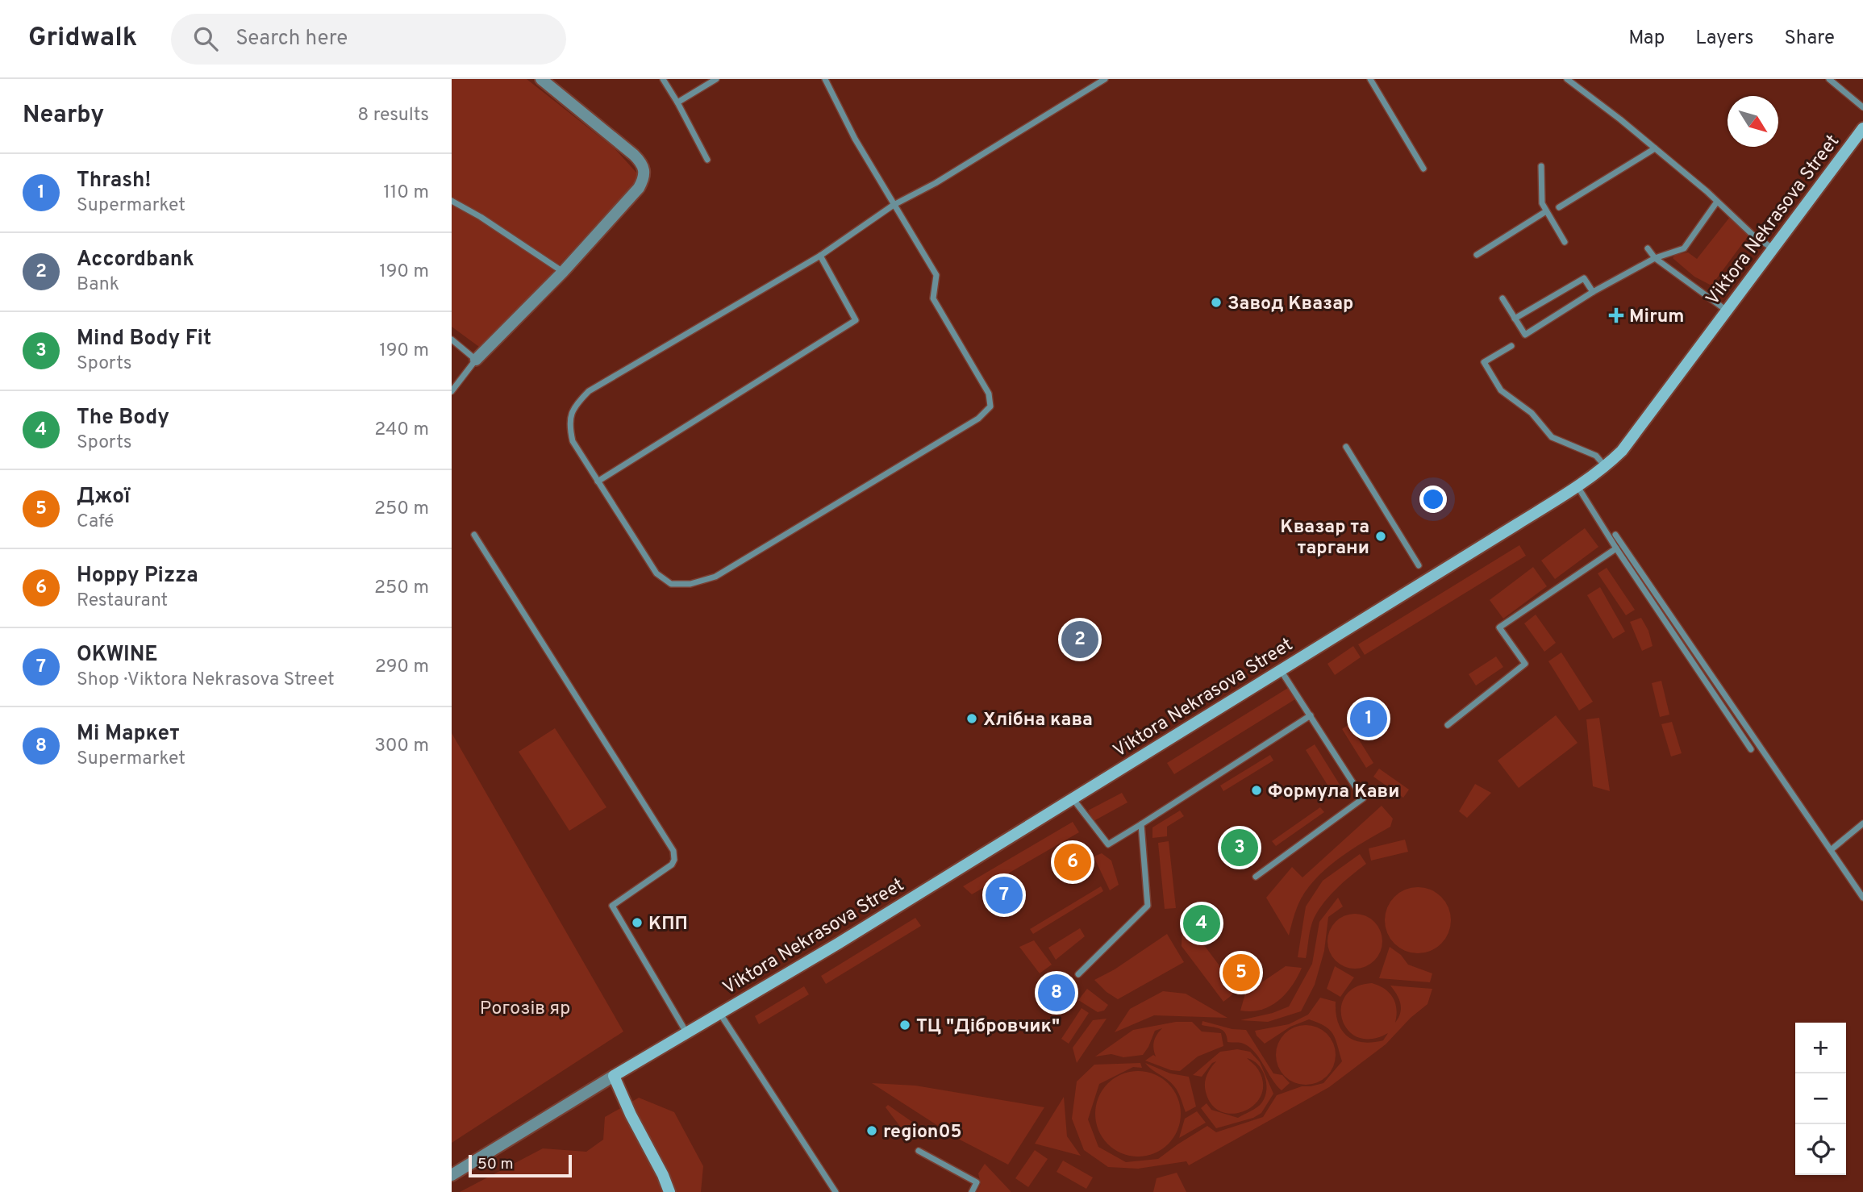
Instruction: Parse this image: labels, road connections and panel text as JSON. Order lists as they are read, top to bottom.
{
  "streets": {
    "main road": ["Viktora Nekrasova Street"]
  },
  "parks": ["Рогозів яр"],
  "places": {
    "other": [
      "Завод Квазар",
      "Квазар та таргани",
      "Хлібна кава",
      "Формула Кави",
      "КПП",
      "ТЦ \"Дібровчик\"",
      "region05"
    ],
    "health": ["Mirum"]
  },
  "scale_bar": "50 m",
  "north": "bottom right",
  "page": {
    "header": "Gridwalk",
    "search": "Search here",
    "nav": ["Map", "Layers", "Share"],
    "heading": ["Nearby", "8 results"],
    "list": [
      {
        "mark": "1",
        "name": "Thrash!",
        "note": "Supermarket",
        "value": "110 m"
      },
      {
        "mark": "2",
        "name": "Accordbank",
        "note": "Bank",
        "value": "190 m"
      },
      {
        "mark": "3",
        "name": "Mind Body Fit",
        "note": "Sports",
        "value": "190 m"
      },
      {
        "mark": "4",
        "name": "The Body",
        "note": "Sports",
        "value": "240 m"
      },
      {
        "mark": "5",
        "name": "Джої",
        "note": "Café",
        "value": "250 m"
      },
      {
        "mark": "6",
        "name": "Hoppy Pizza",
        "note": "Restaurant",
        "value": "250 m"
      },
      {
        "mark": "7",
        "name": "OKWINE",
        "note": "Shop · Viktora Nekrasova Street",
        "value": "290 m"
      },
      {
        "mark": "8",
        "name": "Мі Маркет",
        "note": "Supermarket",
        "value": "300 m"
      }
    ],
    "pins": [
      "2",
      "1",
      "3",
      "6",
      "7",
      "4",
      "5",
      "8"
    ],
    "map_buttons": ["+", "−"],
    "scale": "50 m"
  }
}
